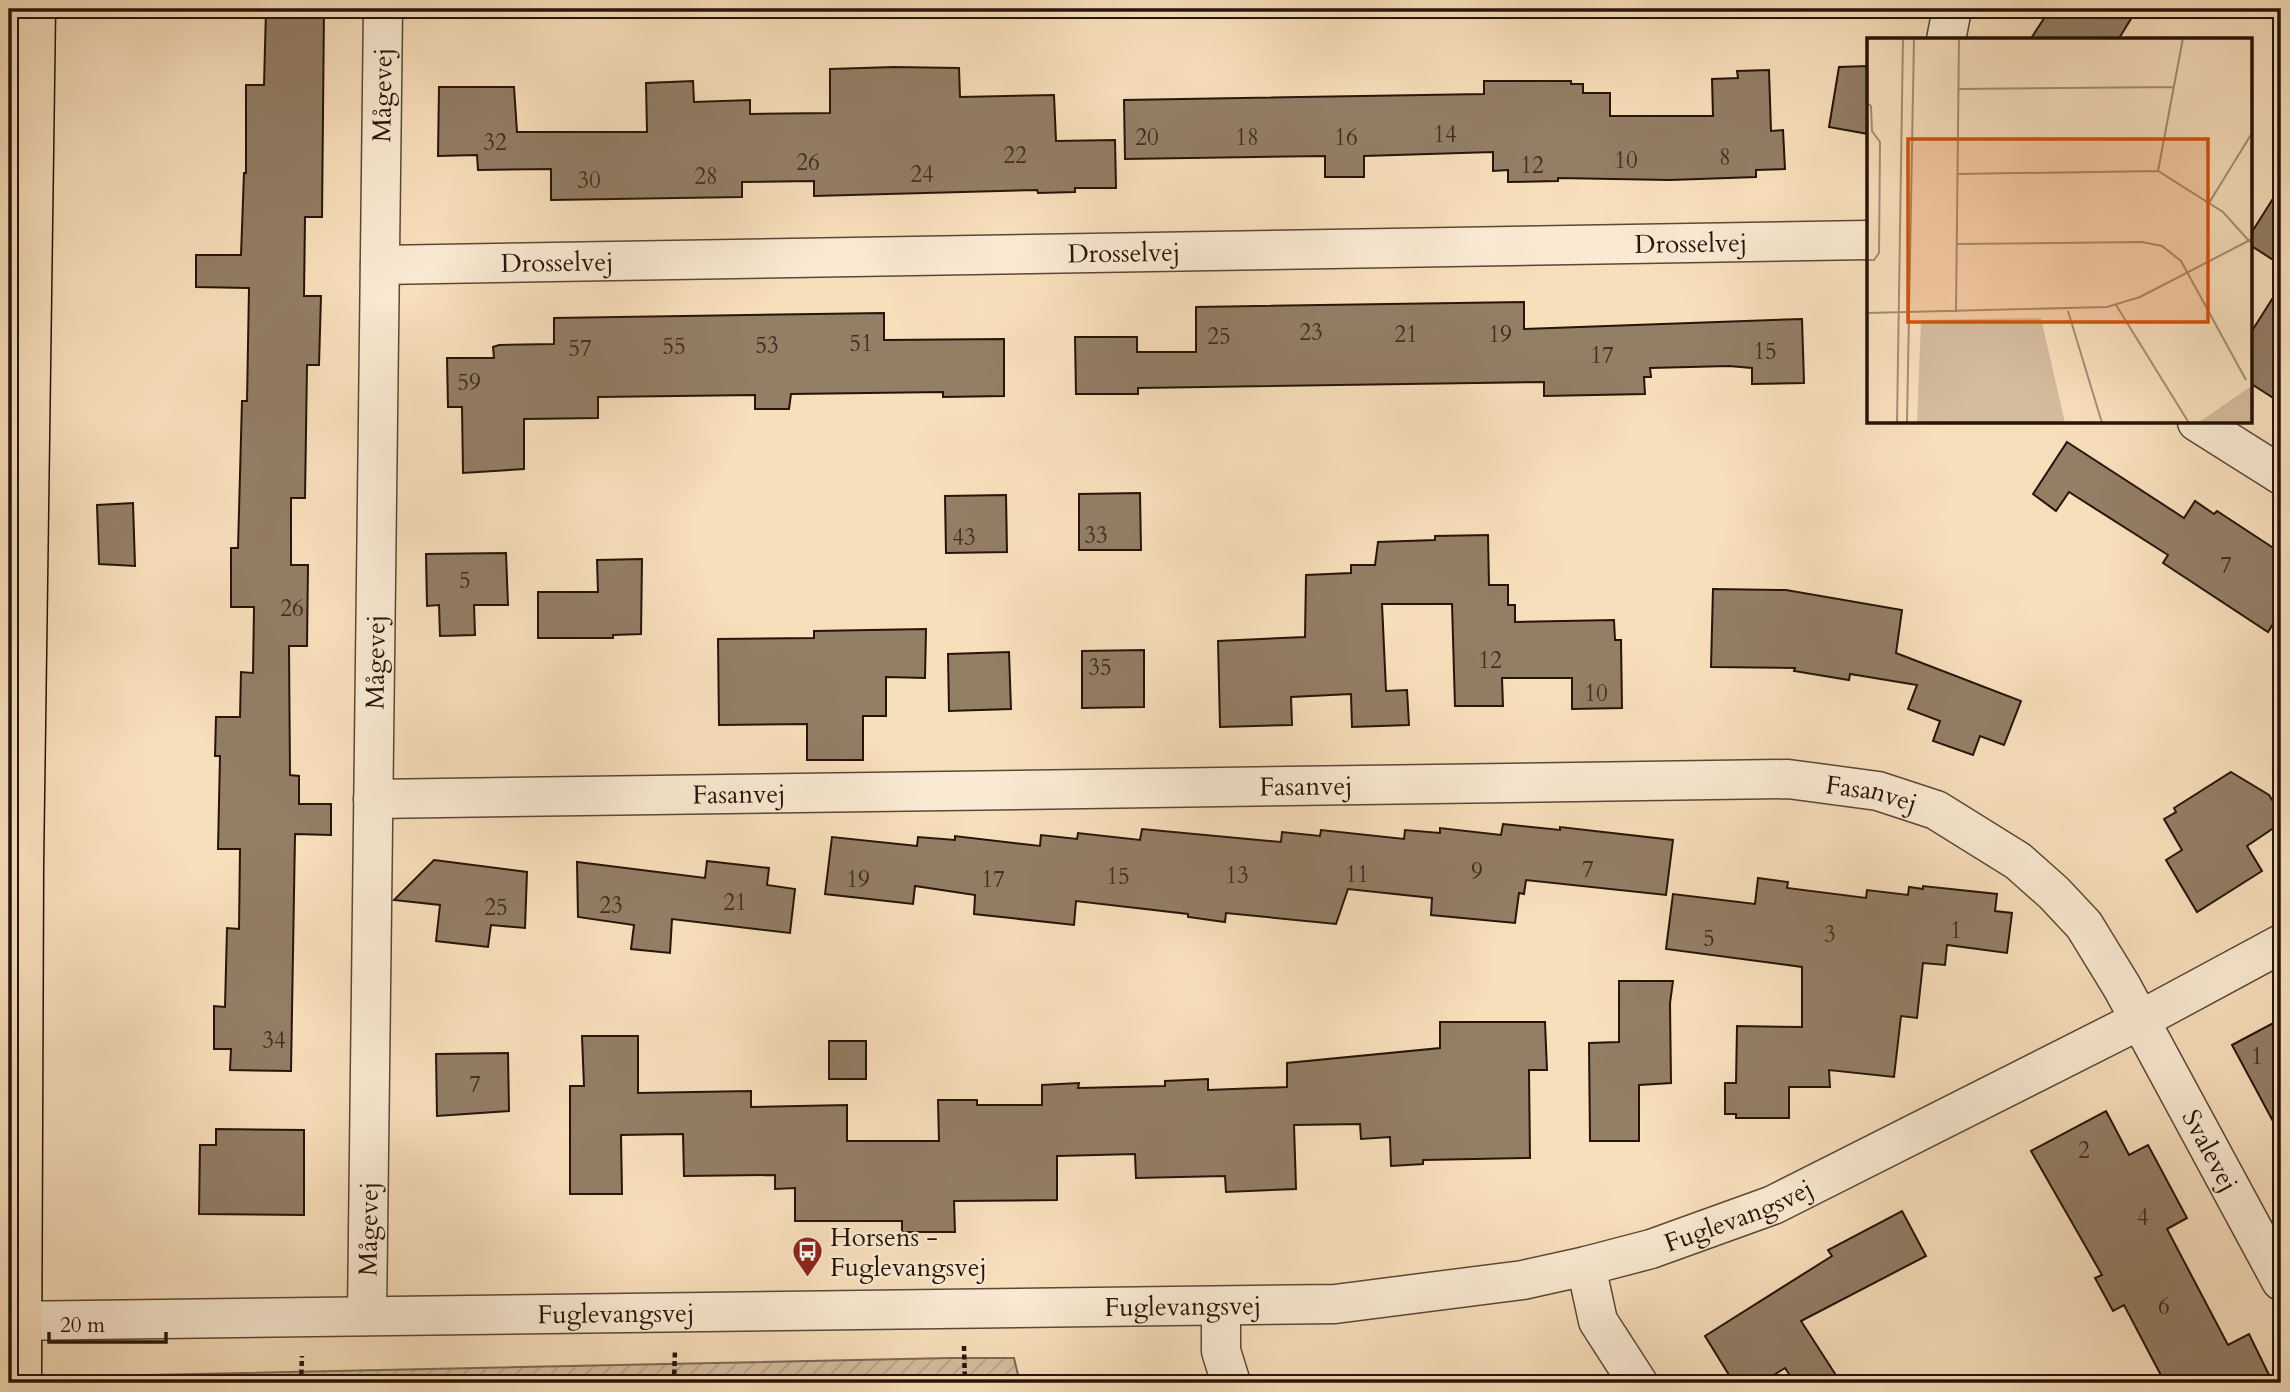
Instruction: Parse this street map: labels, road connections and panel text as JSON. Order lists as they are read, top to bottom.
{
  "streets": {
    "street": [
      "Mågevej",
      "Drosselvej",
      "Fasanvej",
      "Svalevej",
      "Fuglevangsvej"
    ]
  },
  "crossings": [
    ["Mågevej", "Drosselvej"],
    ["Mågevej", "Fasanvej"],
    ["Mågevej", "Fuglevangsvej"],
    ["Fasanvej", "Svalevej"],
    ["Fasanvej", "Fuglevangsvej"],
    ["Svalevej", "Fuglevangsvej"]
  ],
  "places": {
    "bus stop": ["Horsens - Fuglevangsvej"]
  },
  "house_numbers": [
    "14",
    "20",
    "18",
    "16",
    "32",
    "22",
    "8",
    "10",
    "26",
    "12",
    "24",
    "28",
    "30",
    "23",
    "21",
    "19",
    "25",
    "51",
    "53",
    "55",
    "57",
    "15",
    "17",
    "59",
    "33",
    "43",
    "7",
    "5",
    "26",
    "12",
    "35",
    "10",
    "7",
    "9",
    "11",
    "13",
    "15",
    "19",
    "17",
    "21",
    "23",
    "25",
    "1",
    "3",
    "5",
    "34",
    "1",
    "7",
    "2",
    "4",
    "6"
  ],
  "scale_bar": "20 m"
}
